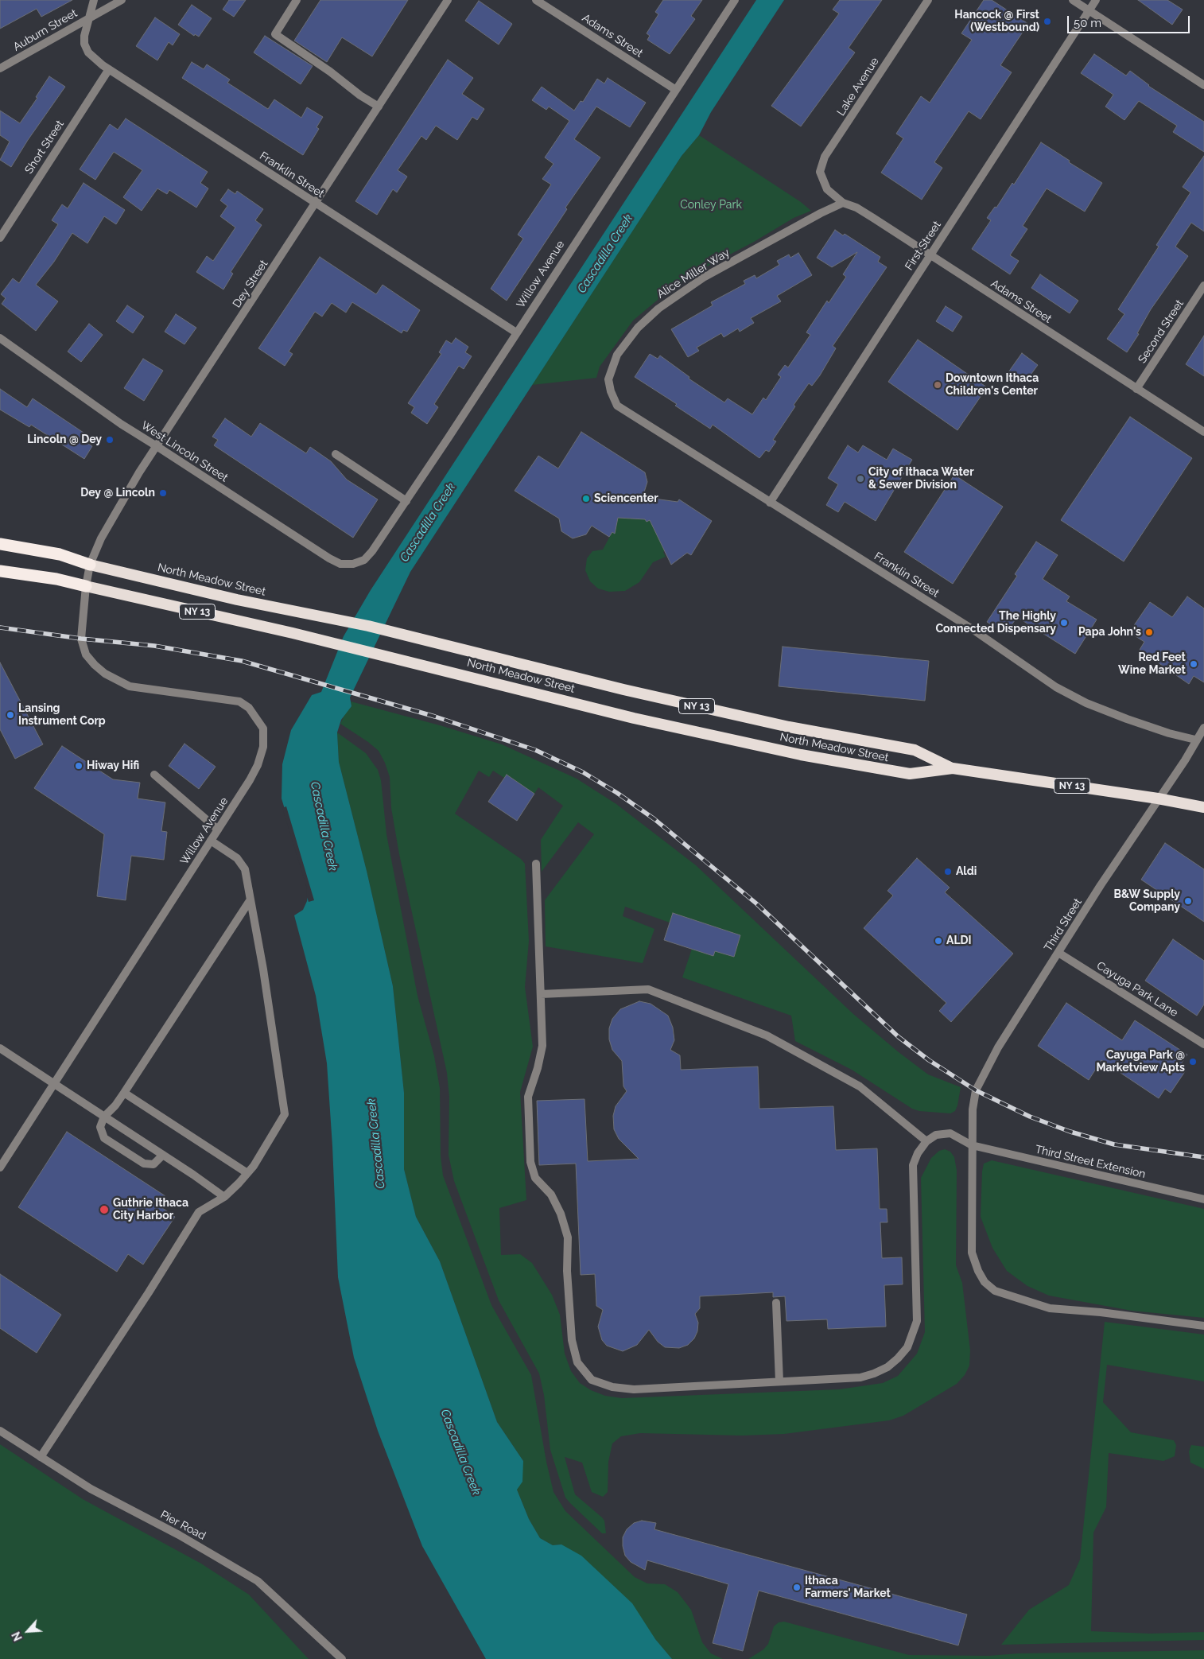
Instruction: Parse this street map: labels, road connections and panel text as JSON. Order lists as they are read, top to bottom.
{
  "streets": {
    "highway": ["North Meadow Street", "NY 13"],
    "street": [
      "Auburn Street",
      "Adams Street",
      "Lake Avenue",
      "Short Street",
      "Franklin Street",
      "First Street",
      "Alice Miller Way",
      "Willow Avenue",
      "Dey Street",
      "Second Street",
      "West Lincoln Street",
      "Third Street",
      "Cayuga Park Lane",
      "Third Street Extension",
      "Pier Road"
    ]
  },
  "crossings": [
    ["Auburn Street", "Franklin Street"],
    ["Adams Street", "Lake Avenue"],
    ["Adams Street", "First Street"],
    ["Adams Street", "Alice Miller Way"],
    ["Adams Street", "Willow Avenue"],
    ["Adams Street", "Second Street"],
    ["Short Street", "Franklin Street"],
    ["Franklin Street", "First Street"],
    ["Franklin Street", "Alice Miller Way"],
    ["Franklin Street", "Willow Avenue"],
    ["Franklin Street", "Dey Street"],
    ["Franklin Street", "Third Street"],
    ["Willow Avenue", "Dey Street"],
    ["Willow Avenue", "West Lincoln Street"],
    ["Willow Avenue", "North Meadow Street"],
    ["Willow Avenue", "NY 13"],
    ["Dey Street", "West Lincoln Street"],
    ["Dey Street", "North Meadow Street"],
    ["Dey Street", "NY 13"],
    ["North Meadow Street", "NY 13"],
    ["North Meadow Street", "Third Street"],
    ["Third Street", "Cayuga Park Lane"],
    ["Third Street", "Third Street Extension"]
  ],
  "water": ["Cascadilla Creek"],
  "parks": ["Conley Park"],
  "places": [
    "Hancock @ First (Westbound)",
    "Downtown Ithaca Children's Center",
    "Lincoln @ Dey",
    "City of Ithaca Water & Sewer Division",
    "Dey @ Lincoln",
    "Sciencenter",
    "The Highly Connected Dispensary",
    "Papa John's",
    "Red Feet Wine Market",
    "Lansing Instrument Corp",
    "Hiway Hifi",
    "Aldi",
    "B&W Supply Company",
    "ALDI",
    "Cayuga Park @ Marketview Apts",
    "Guthrie Ithaca City Harbor",
    "Ithaca Farmers' Market"
  ],
  "scale_bar": "50 m",
  "north": "bottom left"
}
